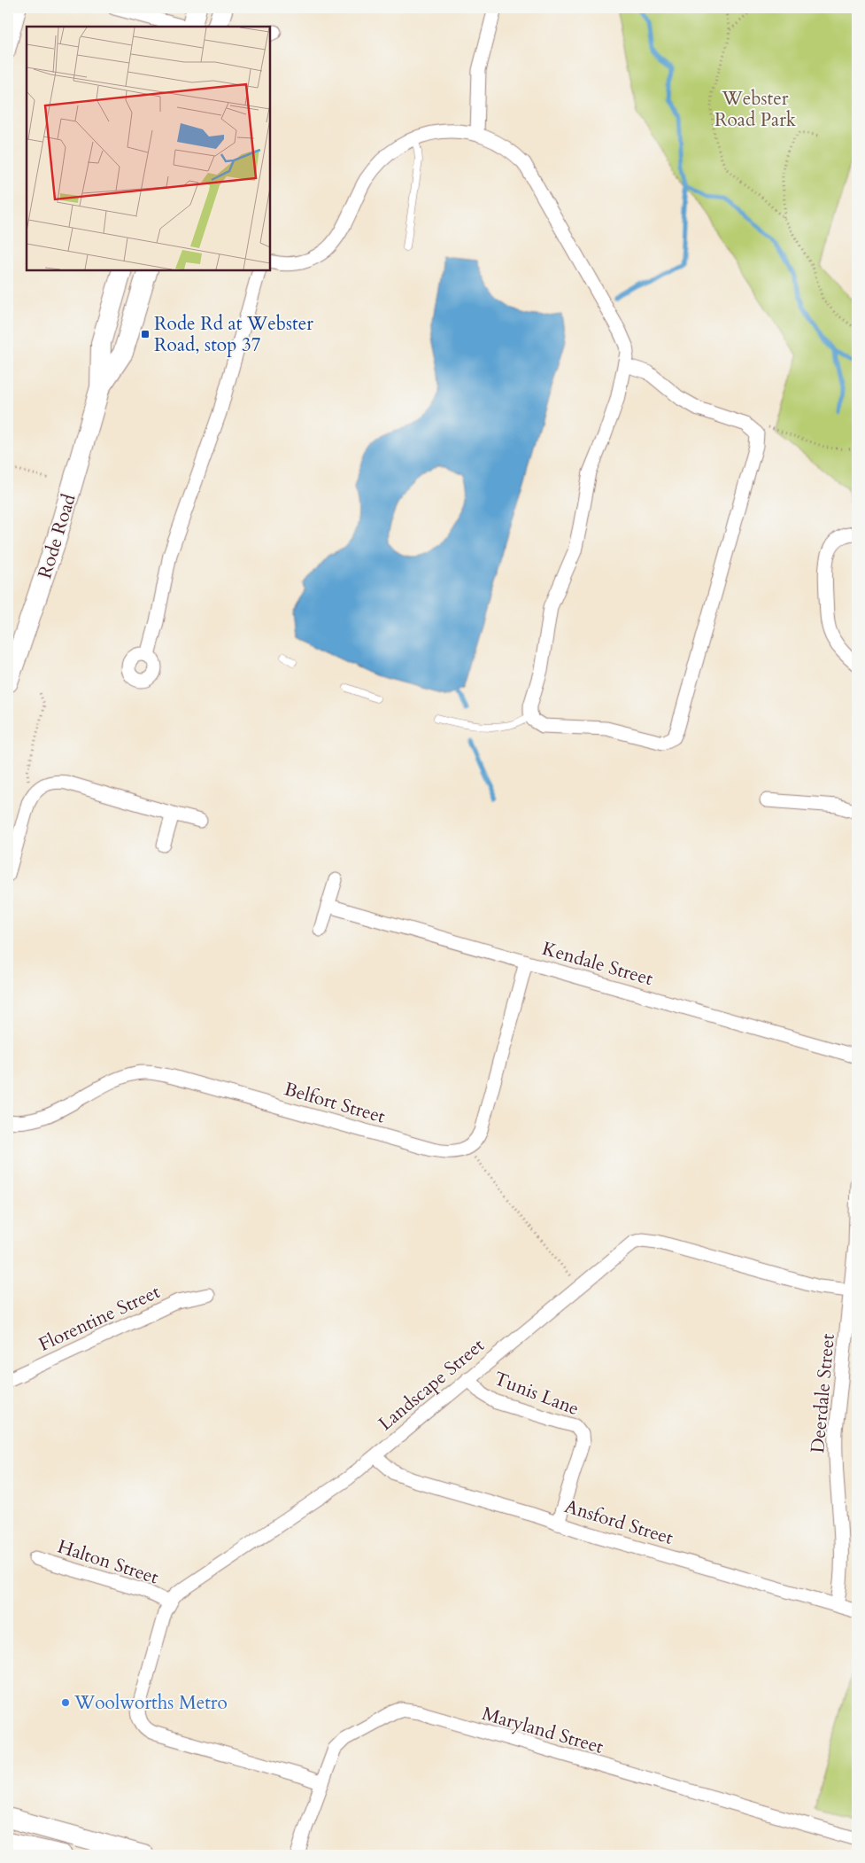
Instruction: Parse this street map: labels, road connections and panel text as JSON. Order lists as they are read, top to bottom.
{
  "streets": {
    "main road": ["Rode Road"],
    "street": [
      "Kendale Street",
      "Belfort Street",
      "Florentine Street",
      "Landscape Street",
      "Tunis Lane",
      "Deerdale Street",
      "Ansford Street",
      "Halton Street",
      "Maryland Street"
    ]
  },
  "crossings": [
    ["Landscape Street", "Tunis Lane"],
    ["Landscape Street", "Deerdale Street"],
    ["Landscape Street", "Ansford Street"],
    ["Landscape Street", "Halton Street"],
    ["Landscape Street", "Maryland Street"],
    ["Tunis Lane", "Ansford Street"],
    ["Deerdale Street", "Ansford Street"]
  ],
  "parks": ["Webster Road Park"],
  "places": {
    "transit": ["Rode Rd at Webster Road, stop 37"],
    "other": ["Woolworths Metro"]
  }
}
